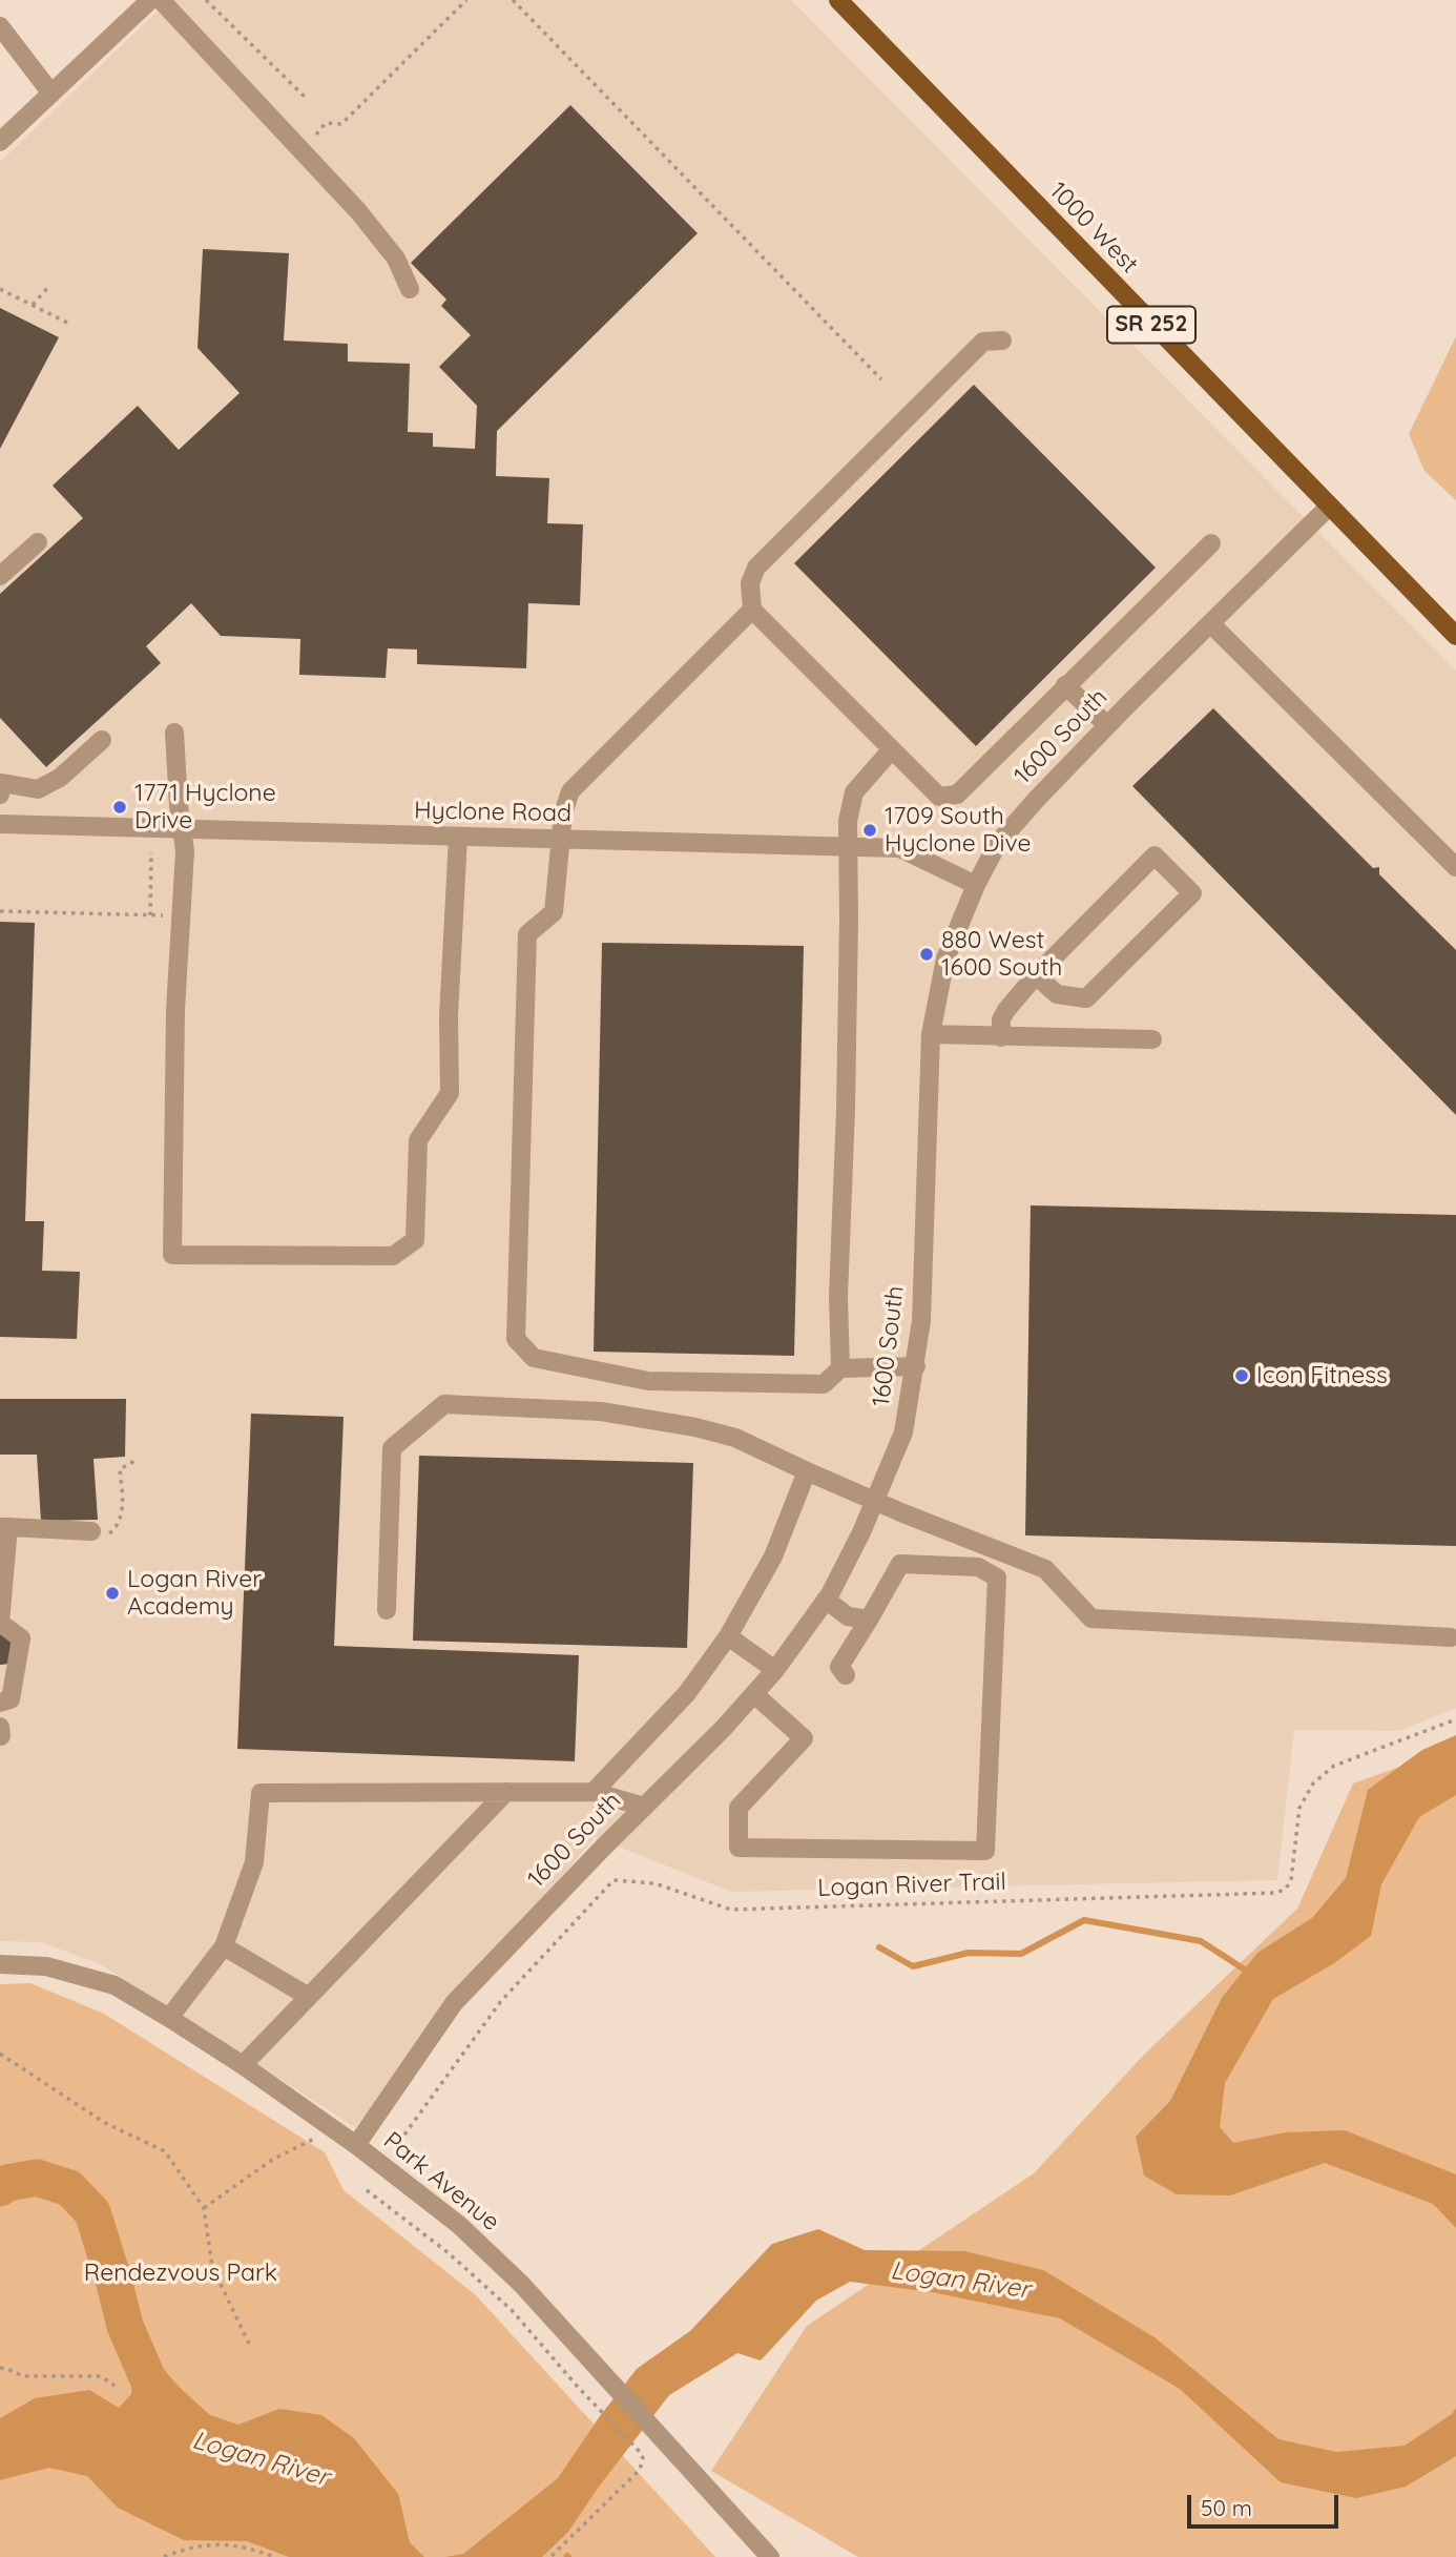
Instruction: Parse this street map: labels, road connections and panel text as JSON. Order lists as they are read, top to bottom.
{
  "streets": {
    "main road": ["1000 West", "SR 252"],
    "street": ["1600 South", "Hyclone Road", "Park Avenue"],
    "path": ["Logan River Trail"]
  },
  "crossings": [
    ["1000 West", "1600 South"],
    ["1600 South", "Hyclone Road"],
    ["1600 South", "Park Avenue"]
  ],
  "water": ["Logan River"],
  "parks": ["Rendezvous Park"],
  "places": [
    "1771 Hyclone Drive",
    "1709 South Hyclone Dive",
    "880 West 1600 South",
    "Icon Fitness",
    "Logan River Academy"
  ],
  "scale_bar": "50 m"
}
